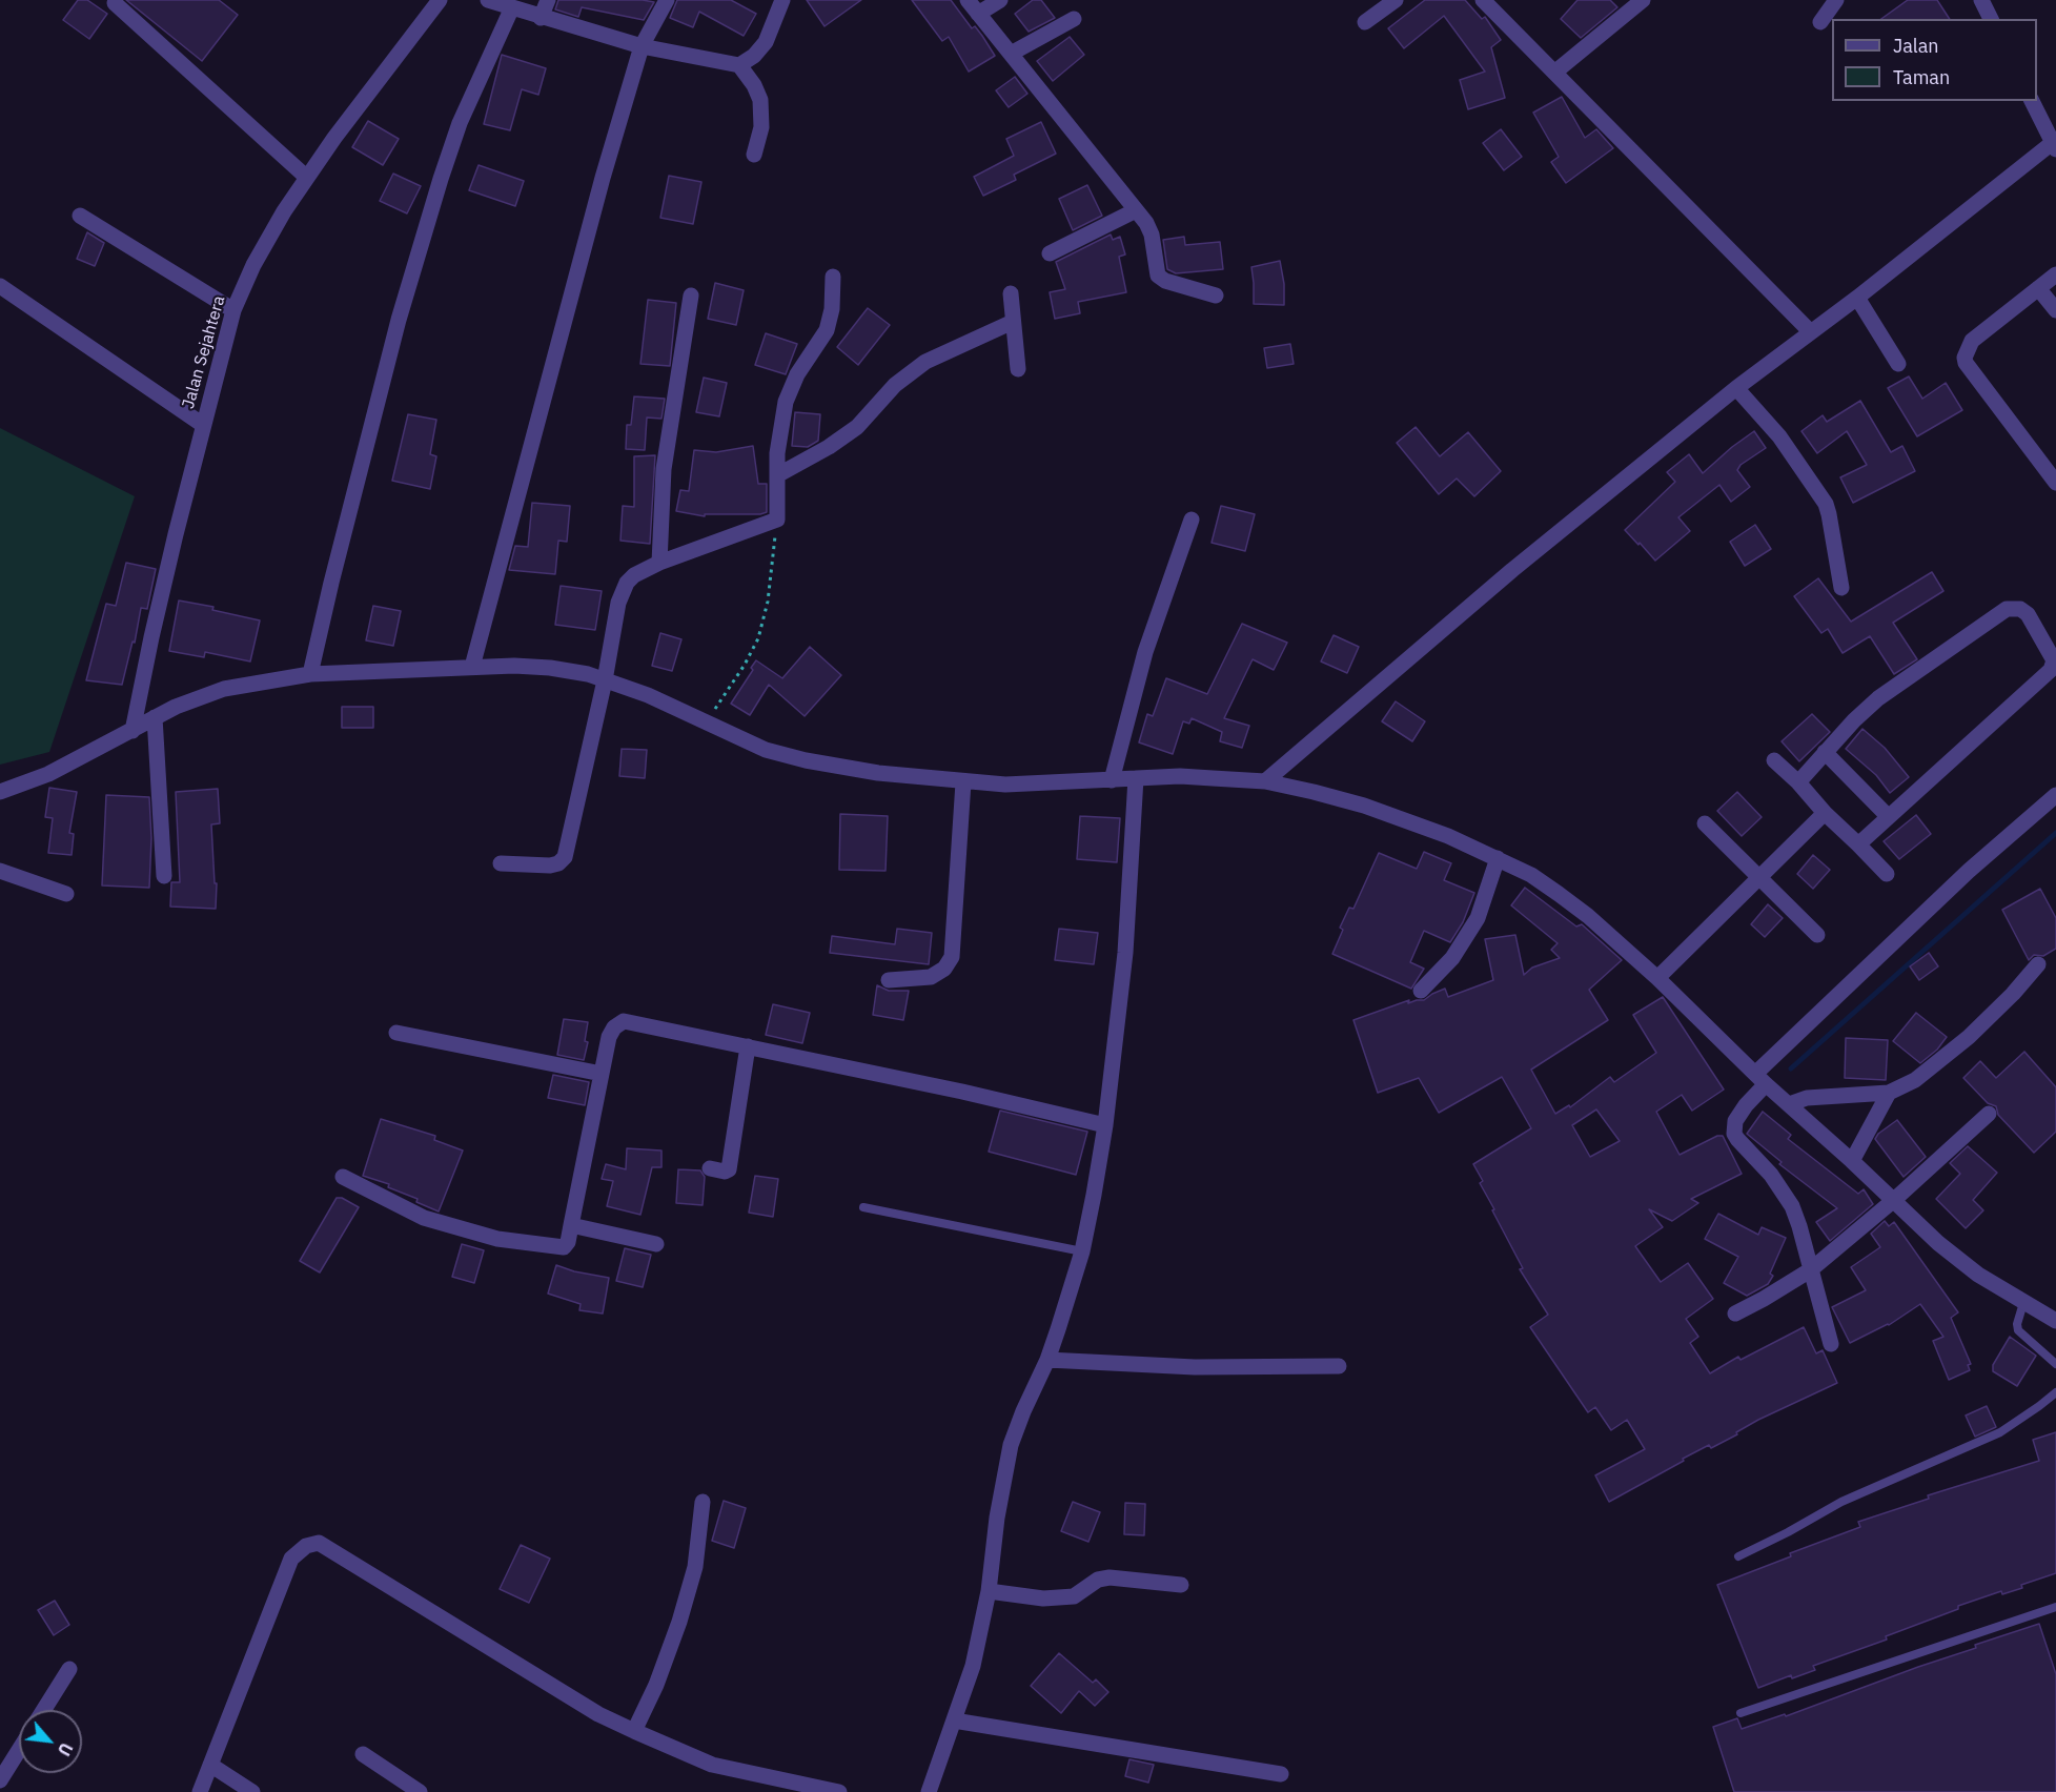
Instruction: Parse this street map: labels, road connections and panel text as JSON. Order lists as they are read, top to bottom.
{
  "streets": {
    "street": ["Jalan Sejahtera"]
  },
  "legend": ["Jalan", "Taman"],
  "north": "bottom right"
}
